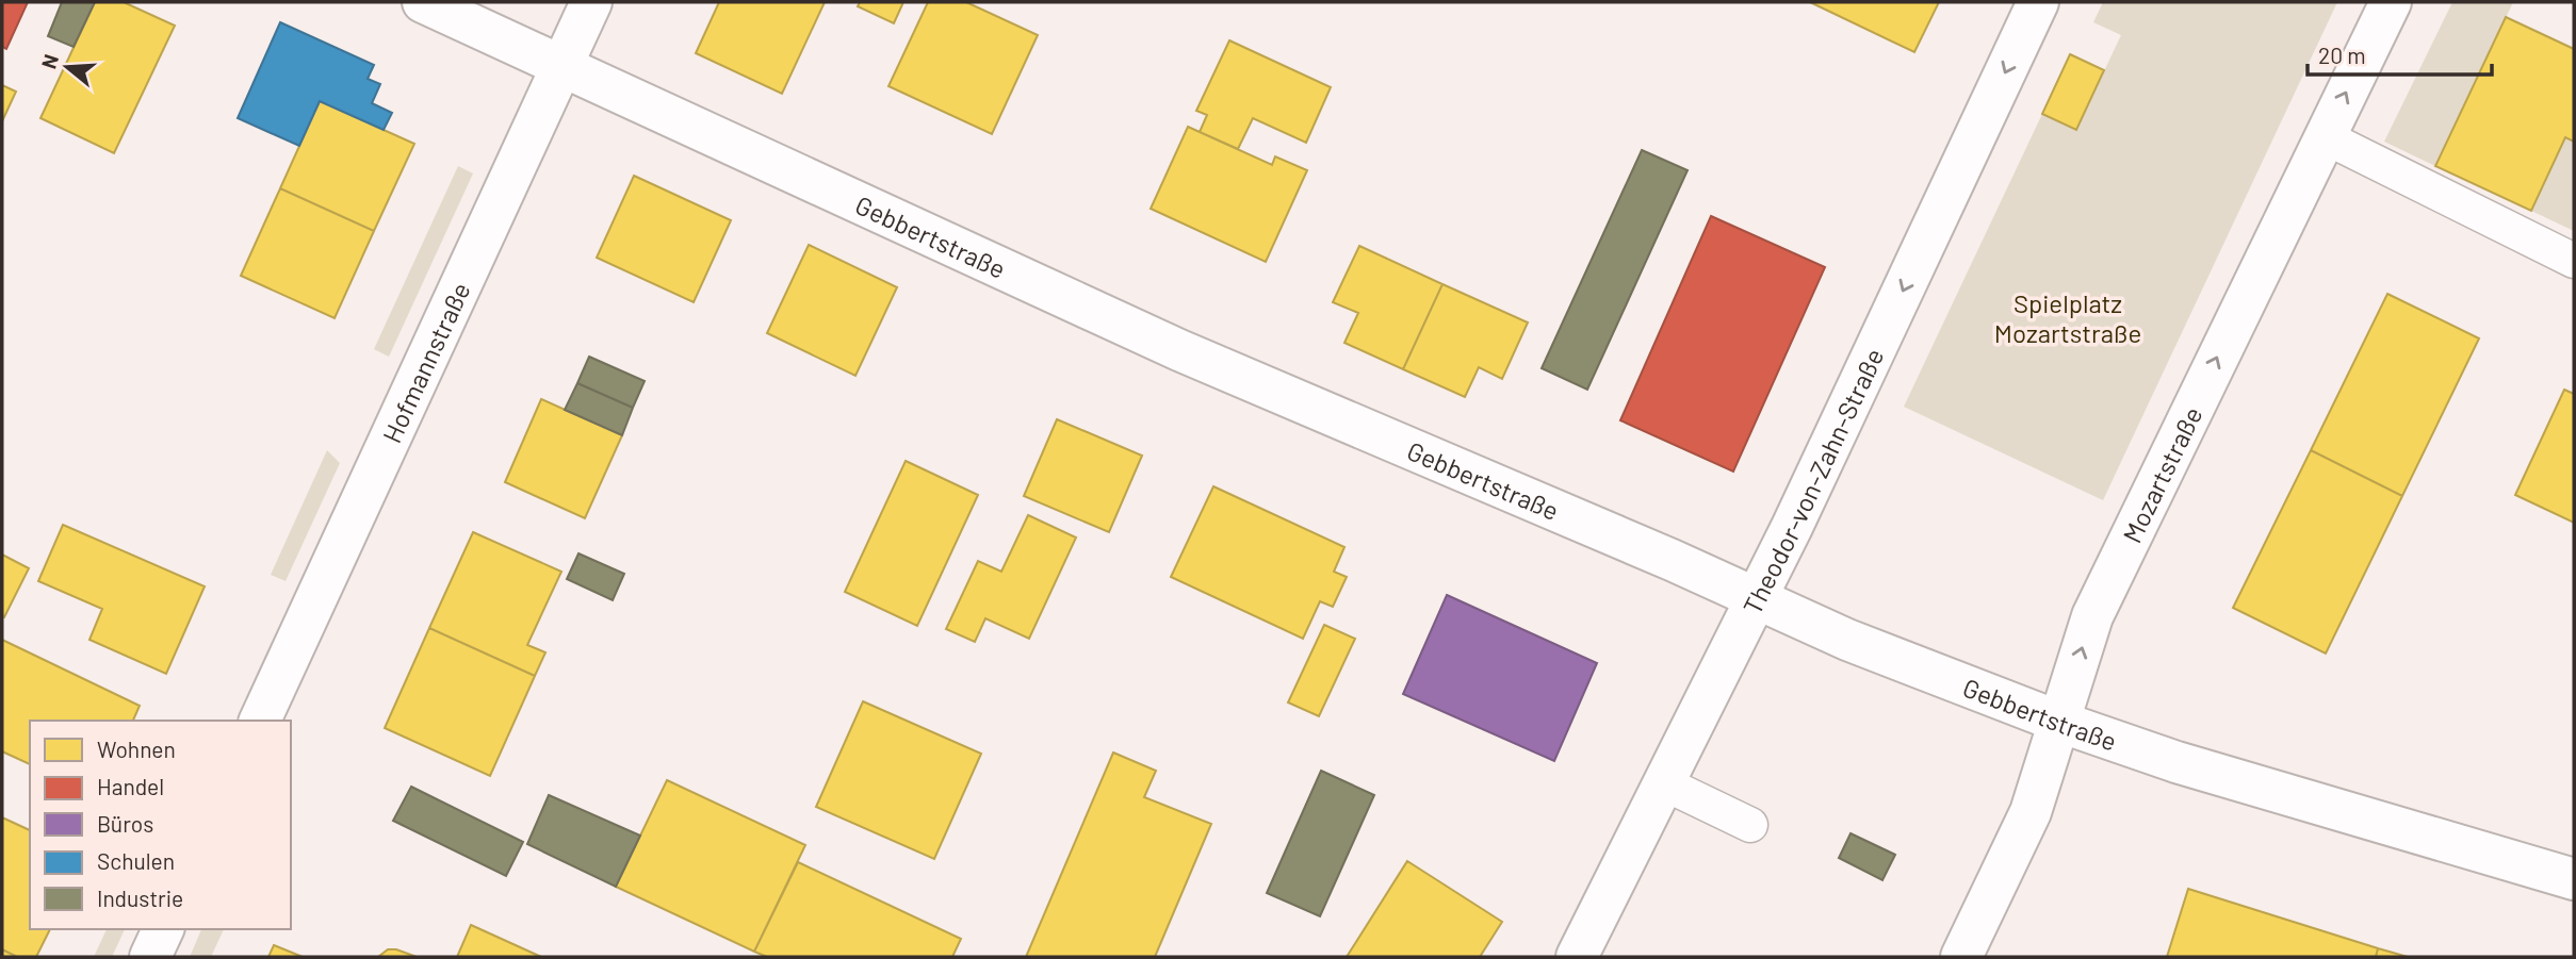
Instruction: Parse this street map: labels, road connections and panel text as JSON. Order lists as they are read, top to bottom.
{
  "streets": {
    "street": [
      "Gebbertstraße",
      "Hofmannstraße",
      "Mozartstraße",
      "Theodor-von-Zahn-Straße"
    ]
  },
  "crossings": [
    ["Gebbertstraße", "Hofmannstraße"],
    ["Gebbertstraße", "Mozartstraße"],
    ["Gebbertstraße", "Theodor-von-Zahn-Straße"]
  ],
  "one_way": ["Mozartstraße", "Theodor-von-Zahn-Straße"],
  "parks": ["Spielplatz Mozartstraße"],
  "legend": [
    "Wohnen",
    "Handel",
    "Büros",
    "Schulen",
    "Industrie"
  ],
  "scale_bar": "20 m",
  "north": "left"
}
